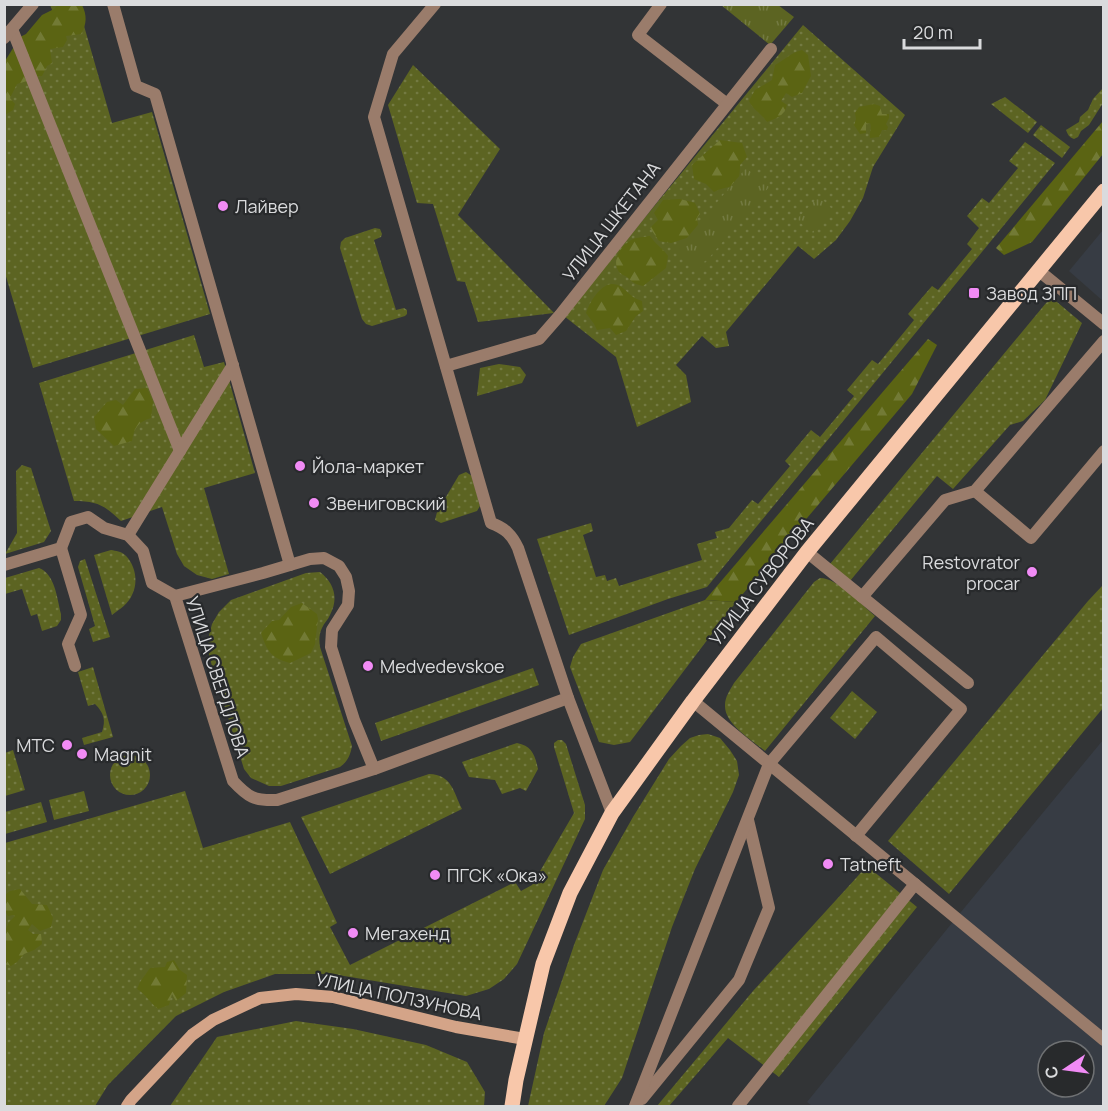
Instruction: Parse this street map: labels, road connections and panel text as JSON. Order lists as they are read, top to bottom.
{
  "streets": {
    "main road": ["УЛИЦА СУВОРОВА", "УЛИЦА ПОЛЗУНОВА"],
    "street": ["УЛИЦА ШКЕТАНА", "УЛИЦА СВЕРДЛОВА"]
  },
  "crossings": [
    ["УЛИЦА СУВОРОВА", "УЛИЦА ПОЛЗУНОВА"]
  ],
  "places": {
    "other": [
      "Лайвер",
      "Йола-маркет",
      "Звениговский",
      "Restovrator procar",
      "Medvedevskoe",
      "МТС",
      "Magnit",
      "Tatneft",
      "ПГСК «Ока»",
      "Мегахенд"
    ],
    "transit": ["Завод ЗПП"]
  },
  "scale_bar": "20 m",
  "north": "left"
}
